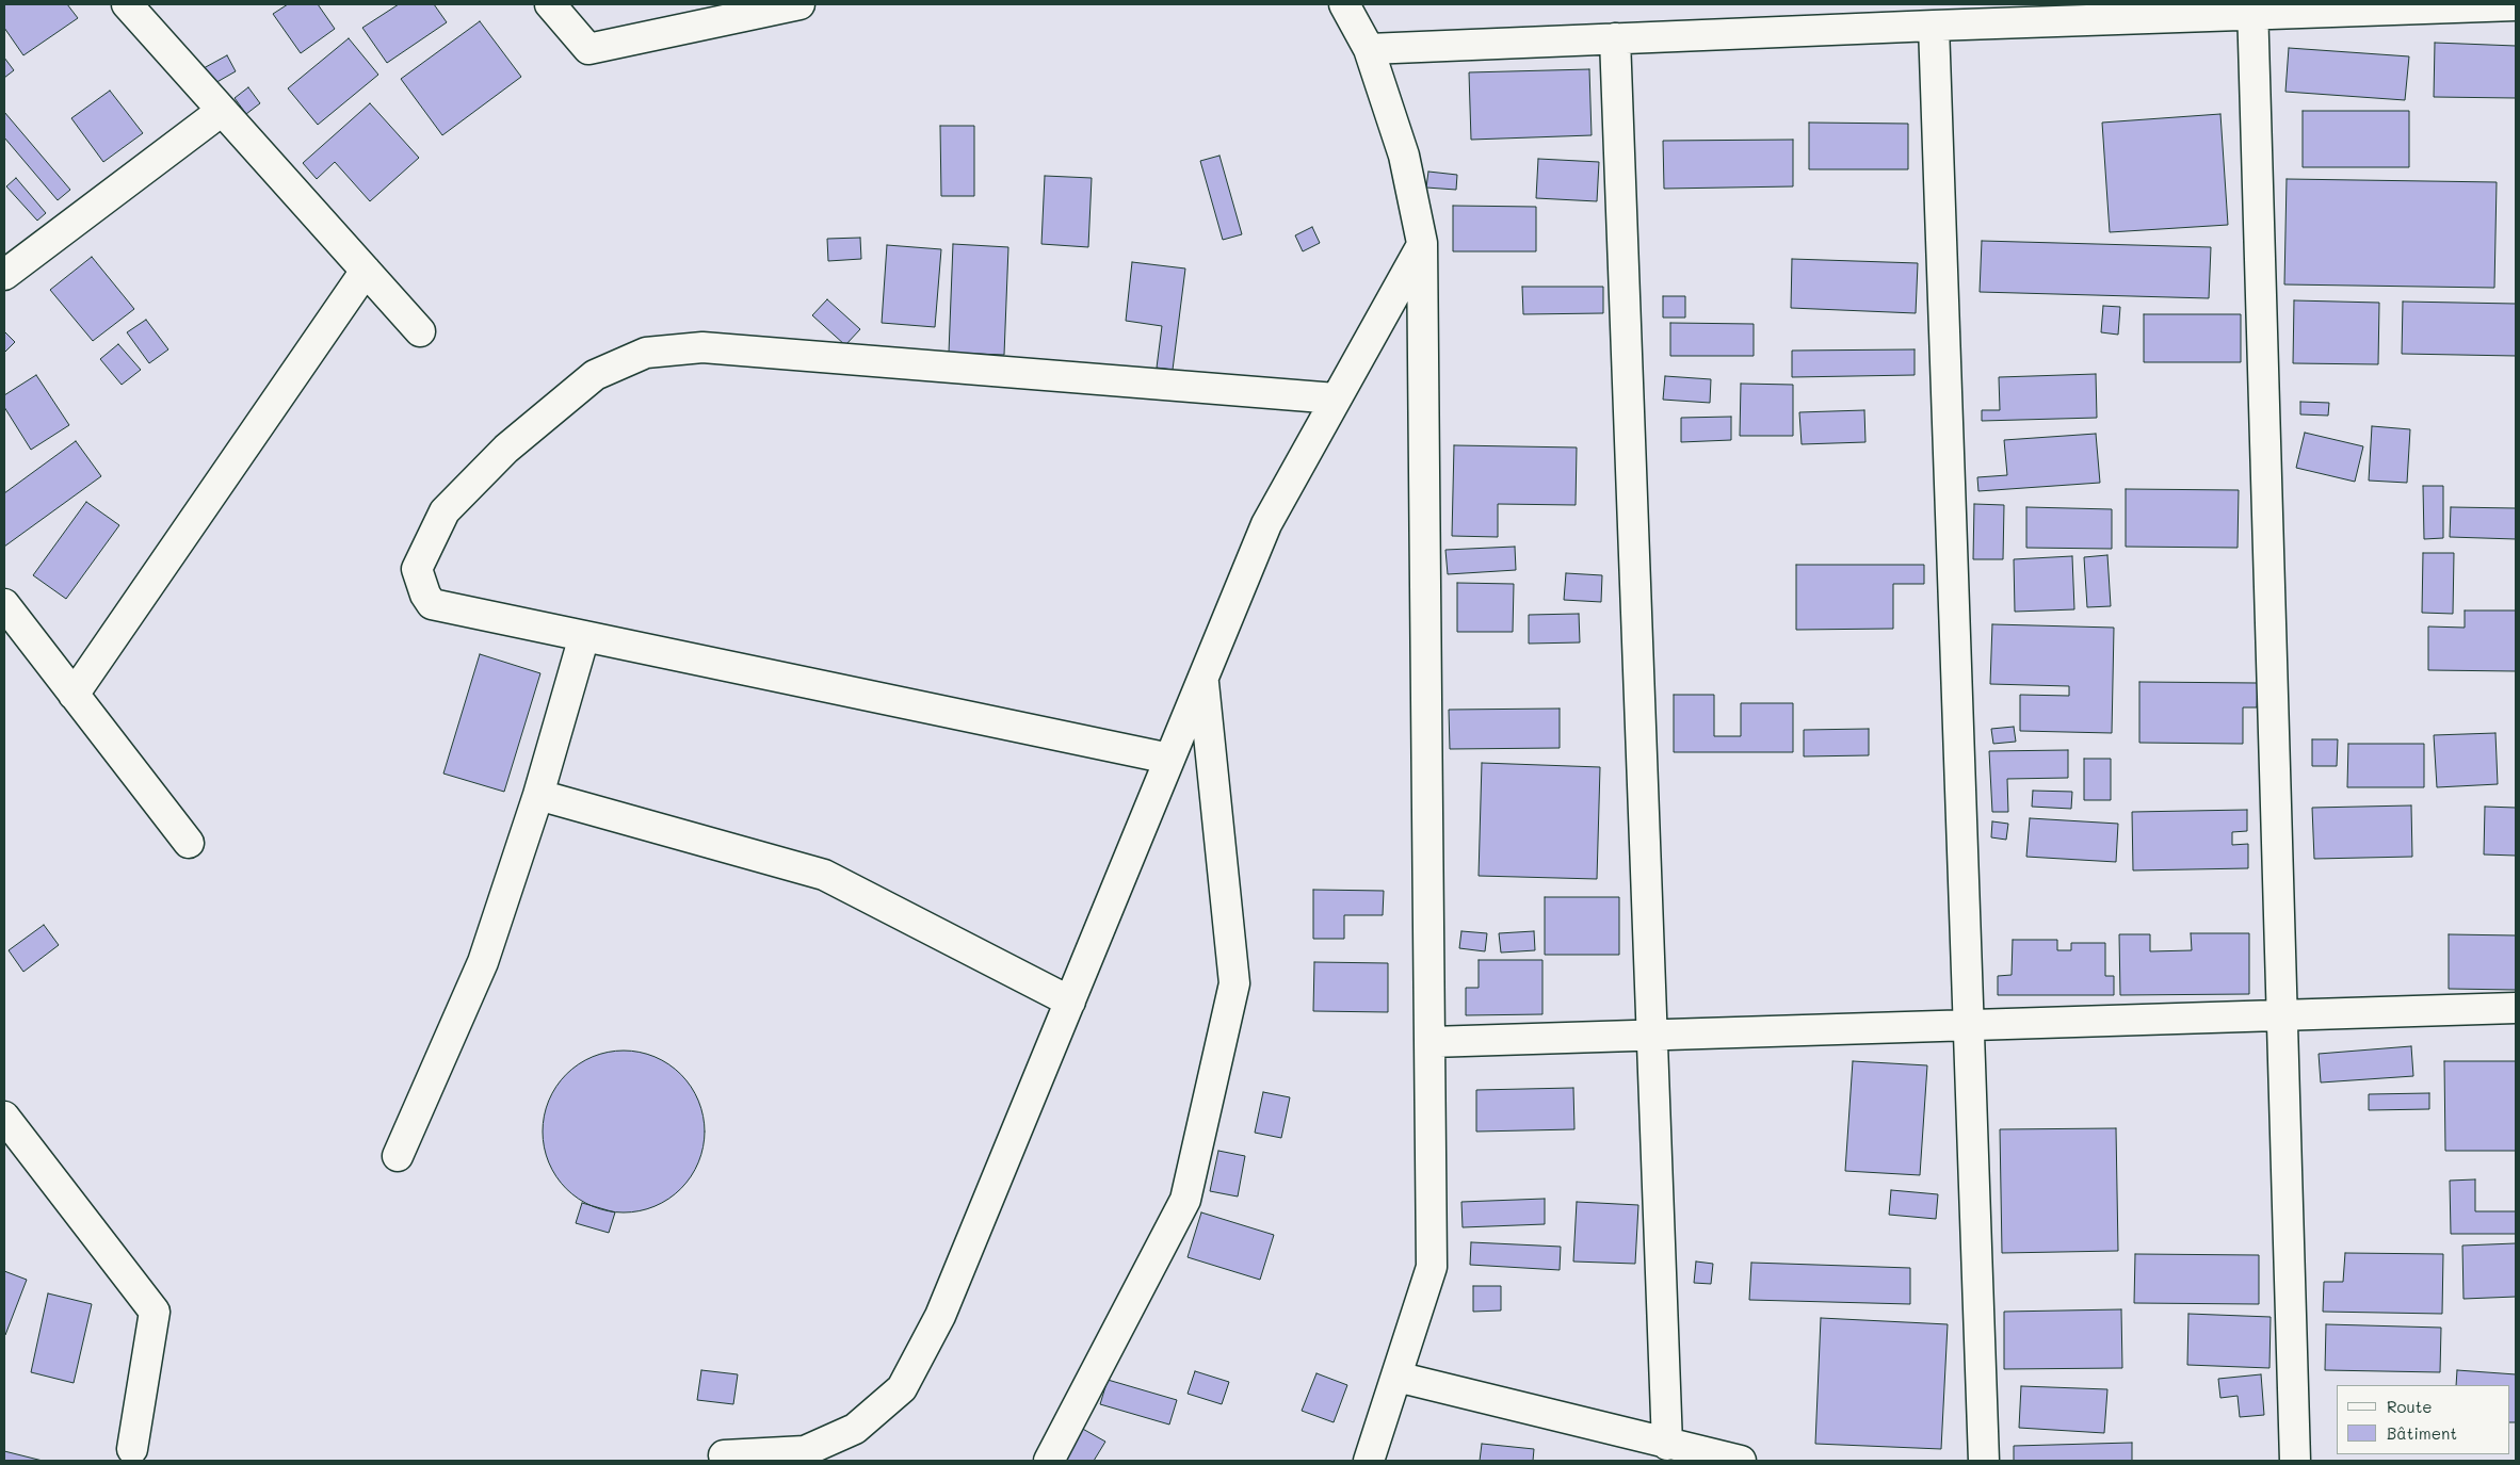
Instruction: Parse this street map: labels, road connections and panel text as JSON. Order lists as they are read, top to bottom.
{
  "legend": ["Route", "Bâtiment"]
}
